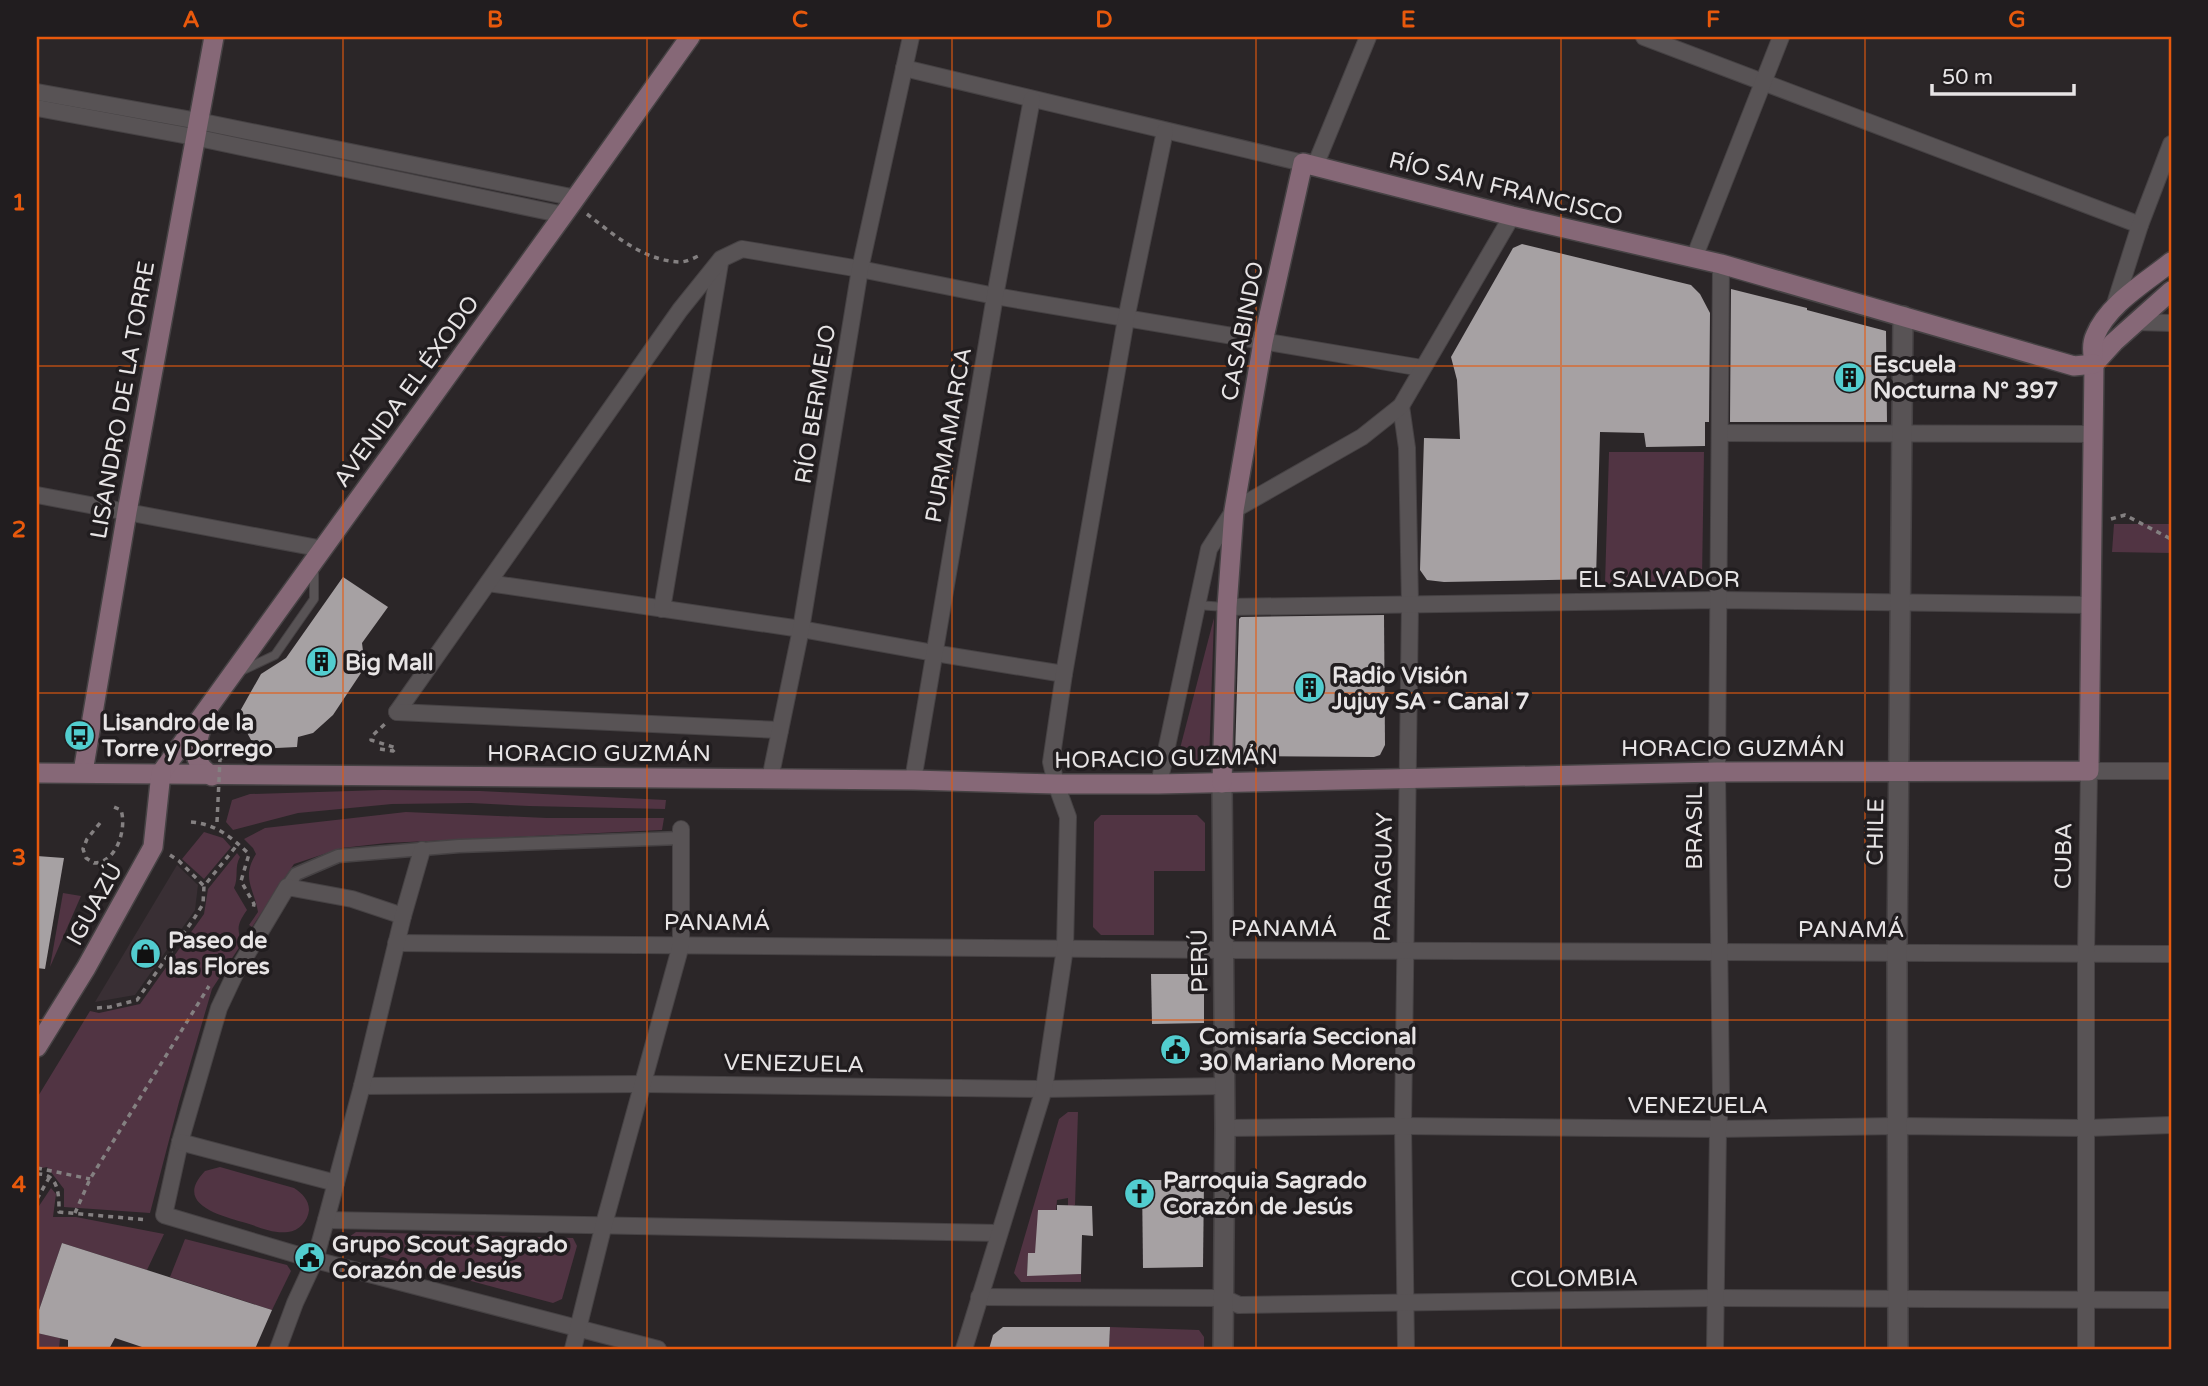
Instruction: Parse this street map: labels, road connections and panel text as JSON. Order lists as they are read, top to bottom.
{
  "streets": {
    "main road": [
      "RÍO SAN FRANCISCO",
      "CASABINDO",
      "AVENIDA EL ÉXODO",
      "LISANDRO DE LA TORRE",
      "HORACIO GUZMÁN",
      "CUBA",
      "IGUAZÚ"
    ],
    "street": [
      "RÍO BERMEJO",
      "PURMAMARCA",
      "EL SALVADOR",
      "BRASIL",
      "CHILE",
      "PARAGUAY",
      "PANAMÁ",
      "PERÚ",
      "VENEZUELA",
      "COLOMBIA"
    ]
  },
  "crossings": [
    ["RÍO SAN FRANCISCO", "CASABINDO"],
    ["RÍO SAN FRANCISCO", "RÍO BERMEJO"],
    ["RÍO SAN FRANCISCO", "PURMAMARCA"],
    ["RÍO SAN FRANCISCO", "BRASIL"],
    ["RÍO SAN FRANCISCO", "CHILE"],
    ["RÍO SAN FRANCISCO", "CUBA"],
    ["CASABINDO", "EL SALVADOR"],
    ["CASABINDO", "HORACIO GUZMÁN"],
    ["CASABINDO", "PERÚ"],
    ["AVENIDA EL ÉXODO", "HORACIO GUZMÁN"],
    ["AVENIDA EL ÉXODO", "IGUAZÚ"],
    ["LISANDRO DE LA TORRE", "HORACIO GUZMÁN"],
    ["RÍO BERMEJO", "HORACIO GUZMÁN"],
    ["PURMAMARCA", "HORACIO GUZMÁN"],
    ["EL SALVADOR", "BRASIL"],
    ["EL SALVADOR", "CHILE"],
    ["EL SALVADOR", "CUBA"],
    ["EL SALVADOR", "PARAGUAY"],
    ["HORACIO GUZMÁN", "BRASIL"],
    ["HORACIO GUZMÁN", "CHILE"],
    ["HORACIO GUZMÁN", "CUBA"],
    ["HORACIO GUZMÁN", "PARAGUAY"],
    ["HORACIO GUZMÁN", "IGUAZÚ"],
    ["HORACIO GUZMÁN", "PERÚ"],
    ["BRASIL", "PANAMÁ"],
    ["BRASIL", "VENEZUELA"],
    ["BRASIL", "COLOMBIA"],
    ["CHILE", "PANAMÁ"],
    ["CHILE", "VENEZUELA"],
    ["CHILE", "COLOMBIA"],
    ["CUBA", "PANAMÁ"],
    ["CUBA", "VENEZUELA"],
    ["CUBA", "COLOMBIA"],
    ["PARAGUAY", "PANAMÁ"],
    ["PARAGUAY", "VENEZUELA"],
    ["PARAGUAY", "COLOMBIA"],
    ["PANAMÁ", "PERÚ"],
    ["PERÚ", "VENEZUELA"],
    ["PERÚ", "COLOMBIA"]
  ],
  "places": {
    "building": ["Escuela Nocturna N° 397", "Big Mall", "Radio Visión Jujuy SA - Canal 7"],
    "bus stop": ["Lisandro de la Torre y Dorrego"],
    "shop": ["Paseo de las Flores"],
    "public building": ["Comisaría Seccional 30 Mariano Moreno", "Grupo Scout Sagrado Corazón de Jesús"],
    "church": ["Parroquia Sagrado Corazón de Jesús"]
  },
  "scale_bar": "50 m",
  "grid": {
    "columns": [
      "A",
      "B",
      "C",
      "D",
      "E",
      "F",
      "G"
    ],
    "rows": [
      "1",
      "2",
      "3",
      "4"
    ]
  }
}
